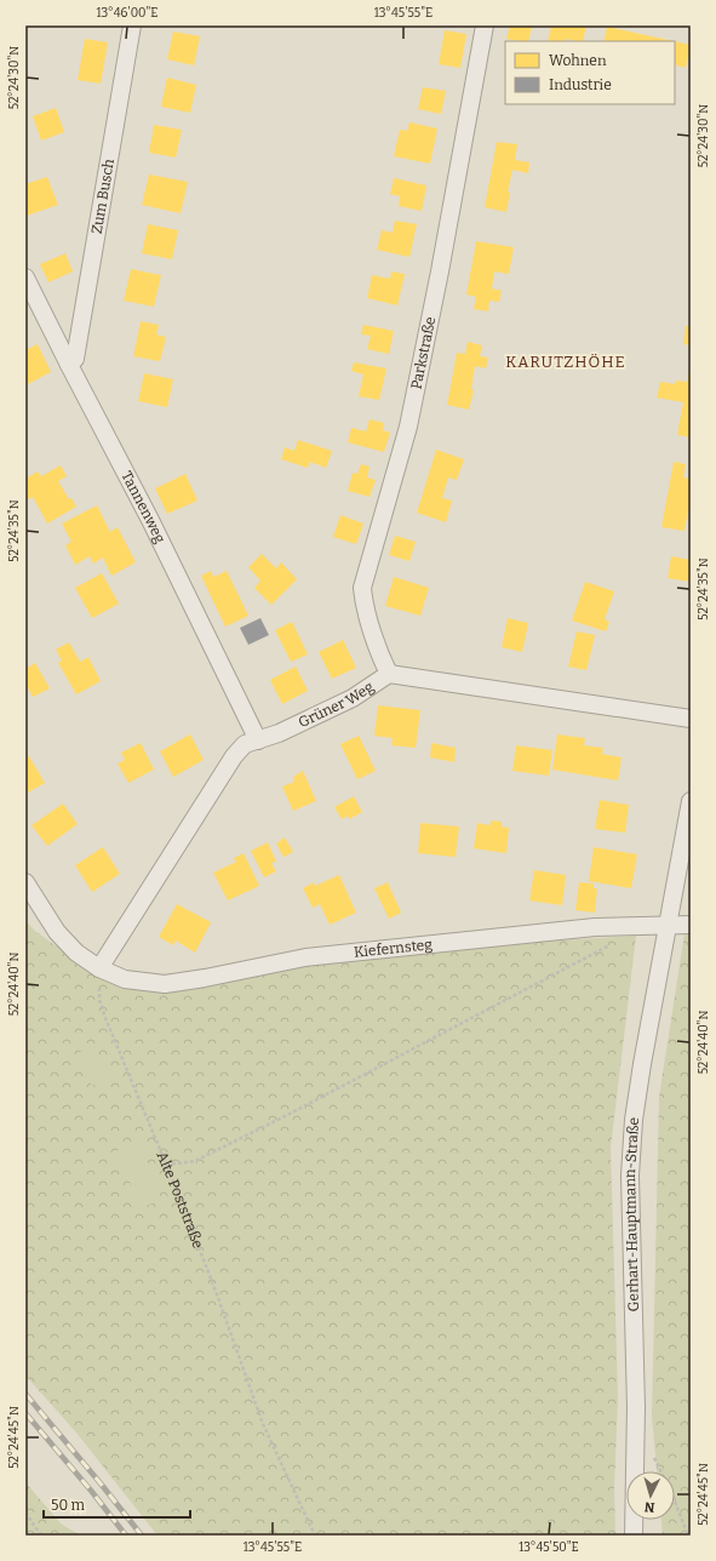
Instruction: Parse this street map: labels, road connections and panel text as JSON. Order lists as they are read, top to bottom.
{
  "streets": {
    "street": [
      "Zum Busch",
      "Parkstraße",
      "Tannenweg",
      "Grüner Weg",
      "Kiefernsteg",
      "Gerhart-Hauptmann-Straße"
    ],
    "path": ["Alte Poststraße"]
  },
  "crossings": [
    ["Zum Busch", "Tannenweg"],
    ["Parkstraße", "Grüner Weg"],
    ["Tannenweg", "Grüner Weg"],
    ["Grüner Weg", "Kiefernsteg"],
    ["Grüner Weg", "Alte Poststraße"],
    ["Kiefernsteg", "Alte Poststraße"],
    ["Kiefernsteg", "Gerhart-Hauptmann-Straße"]
  ],
  "districts": ["KARUTZHÖHE"],
  "legend": ["Wohnen", "Industrie"],
  "scale_bar": "50 m",
  "north": "bottom",
  "coordinates": [
    "13°46'00\"E",
    "13°45'55\"E",
    "52°24'30\"N",
    "52°24'35\"N",
    "52°24'40\"N",
    "52°24'45\"N",
    "13°45'50\"E"
  ]
}
